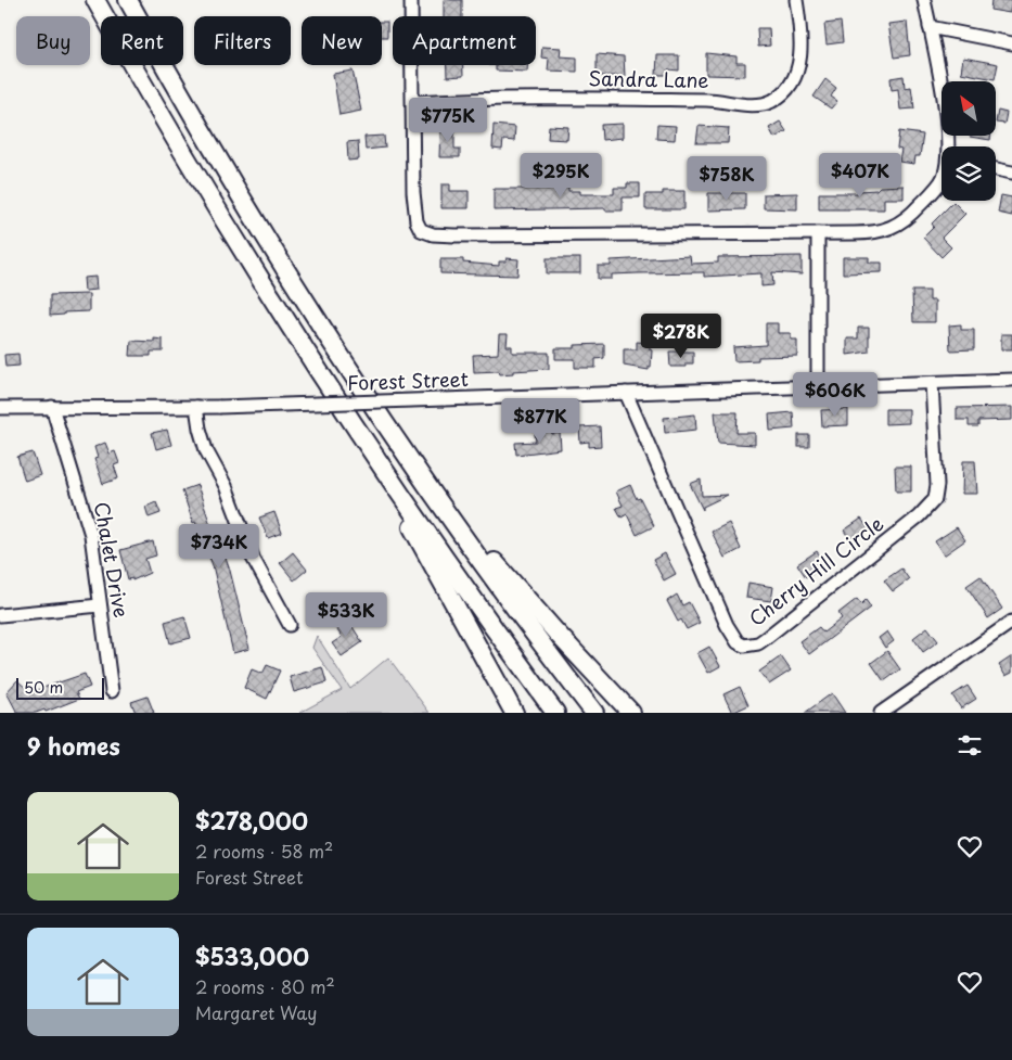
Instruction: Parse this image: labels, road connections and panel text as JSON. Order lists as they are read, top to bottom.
{
  "streets": {
    "street": [
      "Sandra Lane",
      "Forest Street",
      "Chalet Drive",
      "Cherry Hill Circle"
    ]
  },
  "crossings": [
    ["Forest Street", "Chalet Drive"],
    ["Forest Street", "Cherry Hill Circle"]
  ],
  "scale_bar": "50 m",
  "north": "top left",
  "page": {
    "chip": [
      "Buy",
      "Rent",
      "Filters",
      "New",
      "Apartment"
    ],
    "price": [
      "$775K",
      "$295K",
      "$407K",
      "$758K",
      "$278K",
      "$606K",
      "$877K",
      "$734K",
      "$533K"
    ],
    "scale": "50 m",
    "heading": "9 homes",
    "list": [
      {
        "name": "$278,000",
        "note": "2 rooms · 58 m² · Forest Street"
      },
      {
        "name": "$533,000",
        "note": "2 rooms · 80 m² · Margaret Way"
      }
    ]
  }
}
